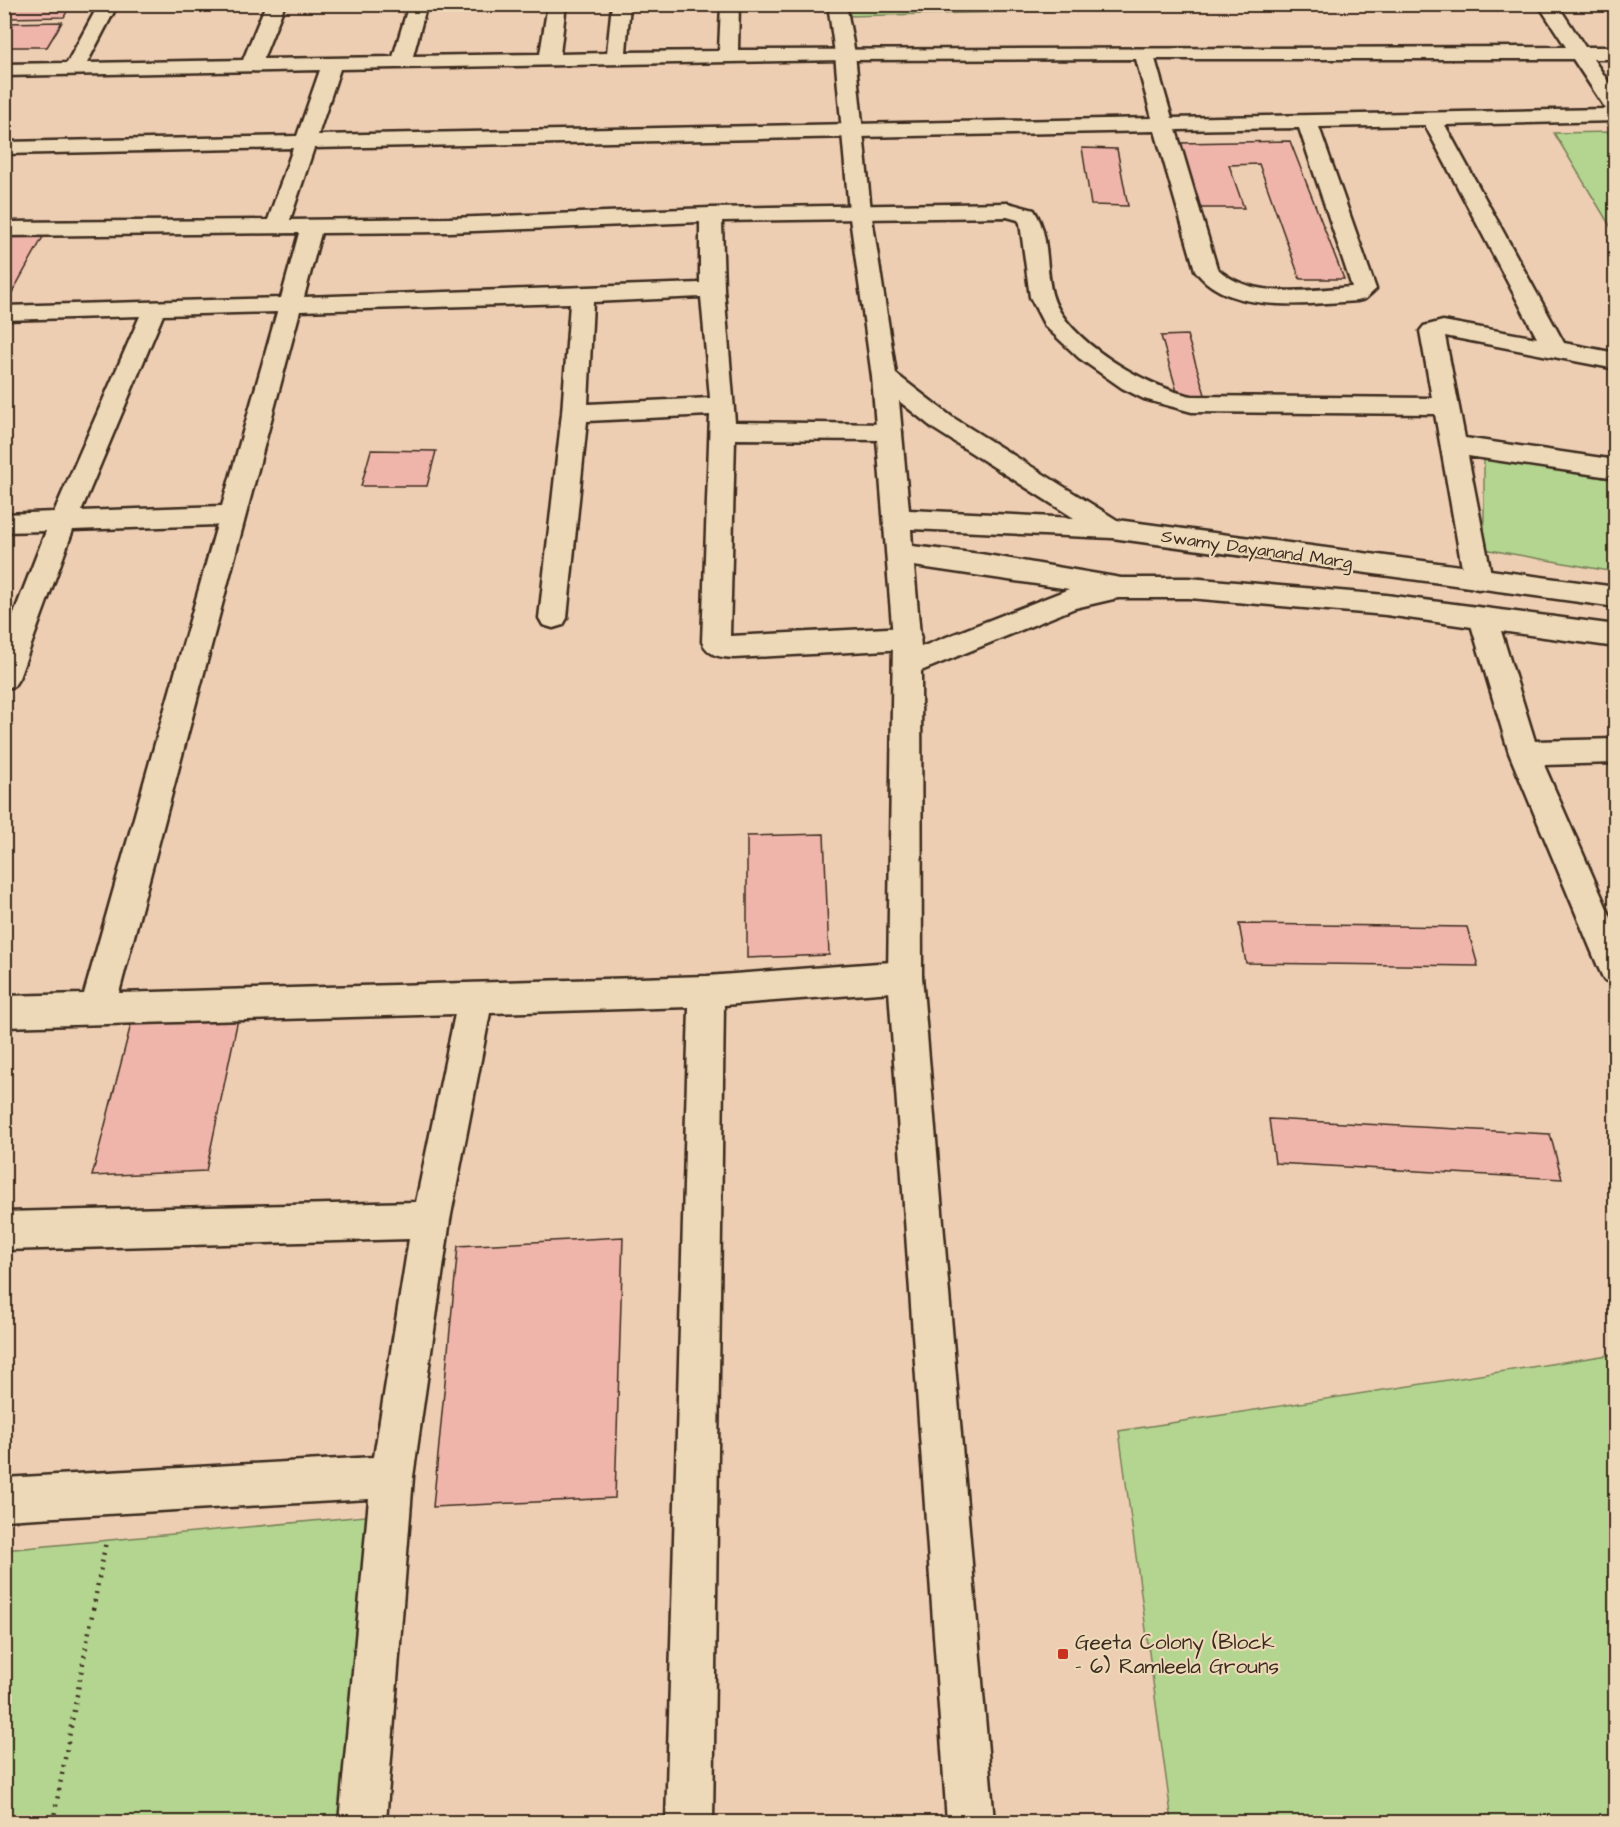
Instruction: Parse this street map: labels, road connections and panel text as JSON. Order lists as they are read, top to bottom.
{
  "streets": {
    "street": ["Swamy Dayanand Marg"]
  },
  "places": {
    "transit": ["Geeta Colony (Block - 6) Ramleela Grouns"]
  }
}
